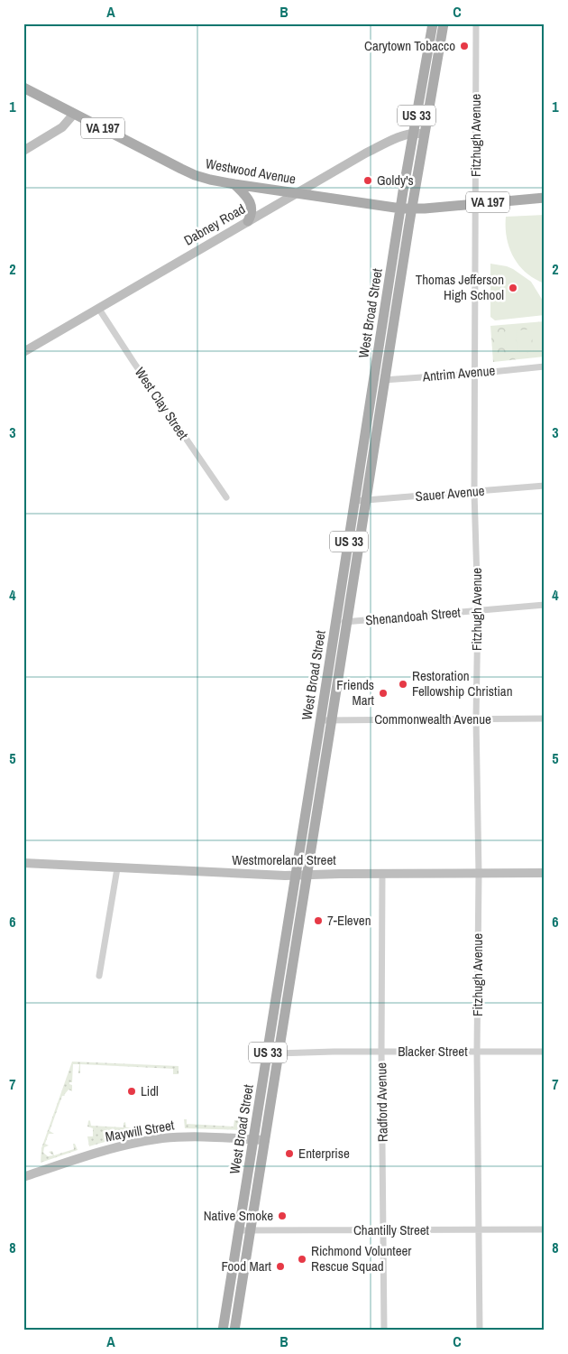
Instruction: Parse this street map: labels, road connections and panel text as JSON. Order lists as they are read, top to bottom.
{
  "streets": {
    "main road": [
      "US 33",
      "VA 197",
      "Westwood Avenue",
      "West Broad Street"
    ],
    "street": [
      "Fitzhugh Avenue",
      "Dabney Road",
      "Antrim Avenue",
      "West Clay Street",
      "Sauer Avenue",
      "Shenandoah Street",
      "Commonwealth Avenue",
      "Westmoreland Street",
      "Blacker Street",
      "Radford Avenue",
      "Maywill Street",
      "Chantilly Street"
    ]
  },
  "crossings": [
    ["VA 197", "Fitzhugh Avenue"],
    ["VA 197", "Westwood Avenue"],
    ["VA 197", "West Broad Street"],
    ["Fitzhugh Avenue", "Antrim Avenue"],
    ["Fitzhugh Avenue", "Sauer Avenue"],
    ["Fitzhugh Avenue", "Shenandoah Street"],
    ["Fitzhugh Avenue", "Commonwealth Avenue"],
    ["Fitzhugh Avenue", "Westmoreland Street"],
    ["Fitzhugh Avenue", "Blacker Street"],
    ["Fitzhugh Avenue", "Chantilly Street"],
    ["Westwood Avenue", "Dabney Road"],
    ["Westwood Avenue", "West Broad Street"],
    ["Dabney Road", "West Broad Street"],
    ["Dabney Road", "West Clay Street"],
    ["West Broad Street", "Antrim Avenue"],
    ["West Broad Street", "Sauer Avenue"],
    ["West Broad Street", "Shenandoah Street"],
    ["West Broad Street", "Commonwealth Avenue"],
    ["West Broad Street", "Westmoreland Street"],
    ["West Broad Street", "Blacker Street"],
    ["West Broad Street", "Maywill Street"],
    ["West Broad Street", "Chantilly Street"],
    ["Westmoreland Street", "Radford Avenue"],
    ["Blacker Street", "Radford Avenue"],
    ["Radford Avenue", "Chantilly Street"]
  ],
  "places": [
    "Carytown Tobacco",
    "Goldy's",
    "Thomas Jefferson High School",
    "Restoration Fellowship Christian",
    "Friends Mart",
    "7-Eleven",
    "Lidl",
    "Enterprise",
    "Native Smoke",
    "Richmond Volunteer Rescue Squad",
    "Food Mart"
  ],
  "grid": {
    "columns": ["A", "B", "C"],
    "rows": [
      "1",
      "2",
      "3",
      "4",
      "5",
      "6",
      "7",
      "8"
    ]
  }
}
